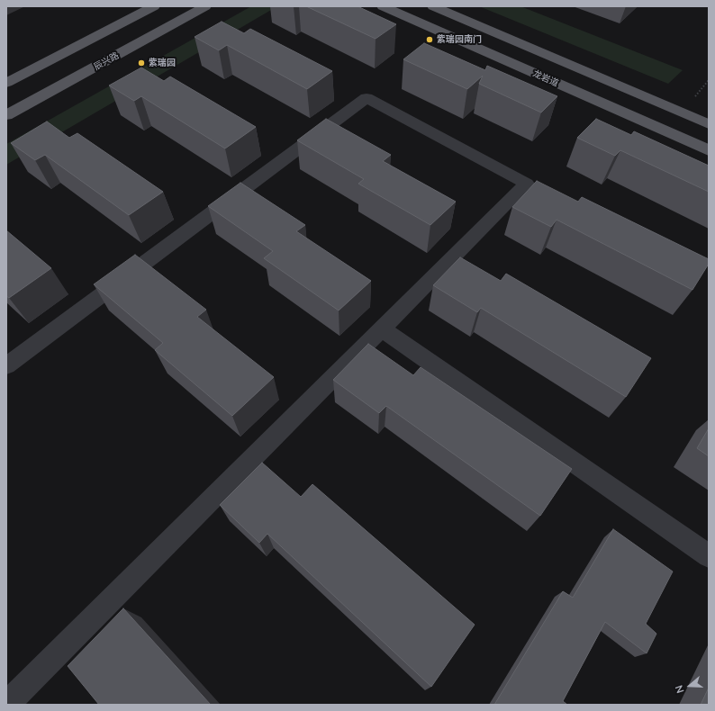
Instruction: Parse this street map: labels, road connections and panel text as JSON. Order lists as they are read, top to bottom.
{
  "streets": {
    "main road": ["辰兴路", "龙岩道"]
  },
  "places": ["紫瑞园南门", "紫瑞园"],
  "north": "left"
}
